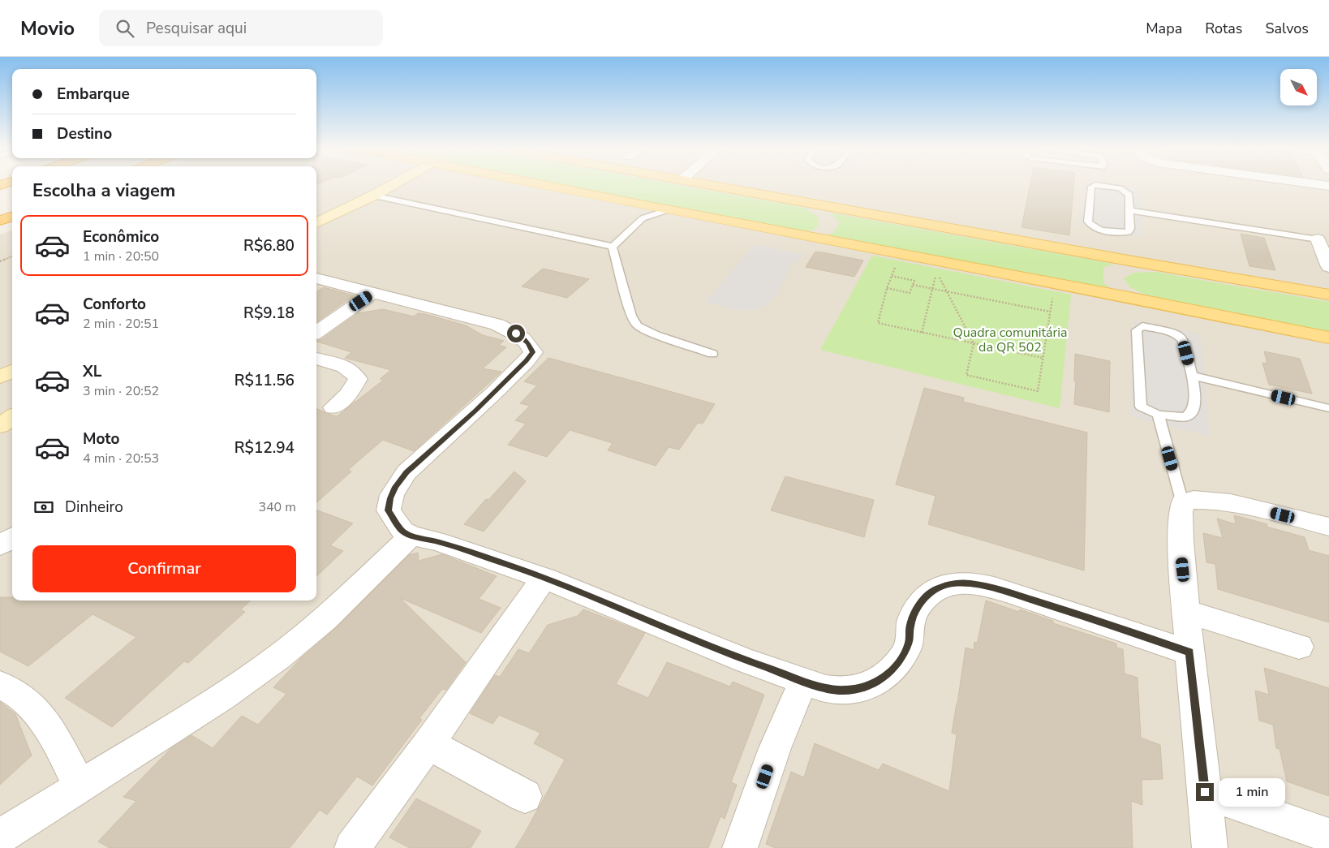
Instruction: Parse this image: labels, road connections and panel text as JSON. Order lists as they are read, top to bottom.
{
  "parks": ["Quadra comunitária da QR 502"],
  "north": "bottom right",
  "page": {
    "header": "Movio",
    "search": "Pesquisar aqui",
    "nav": ["Mapa", "Rotas", "Salvos"],
    "banner": ["Embarque", "Destino"],
    "heading": "Escolha a viagem",
    "list": [
      {
        "name": "Econômico",
        "note": "1 min · 20:50",
        "value": "R$6.80"
      },
      {
        "name": "Conforto",
        "note": "2 min · 20:51",
        "value": "R$9.18"
      },
      {
        "name": "XL",
        "note": "3 min · 20:52",
        "value": "R$11.56"
      },
      {
        "name": "Moto",
        "note": "4 min · 20:53",
        "value": "R$12.94"
      }
    ],
    "pay": ["Dinheiro", "340 m"],
    "buttons": "Confirmar",
    "bubble": "1 min"
  }
}
